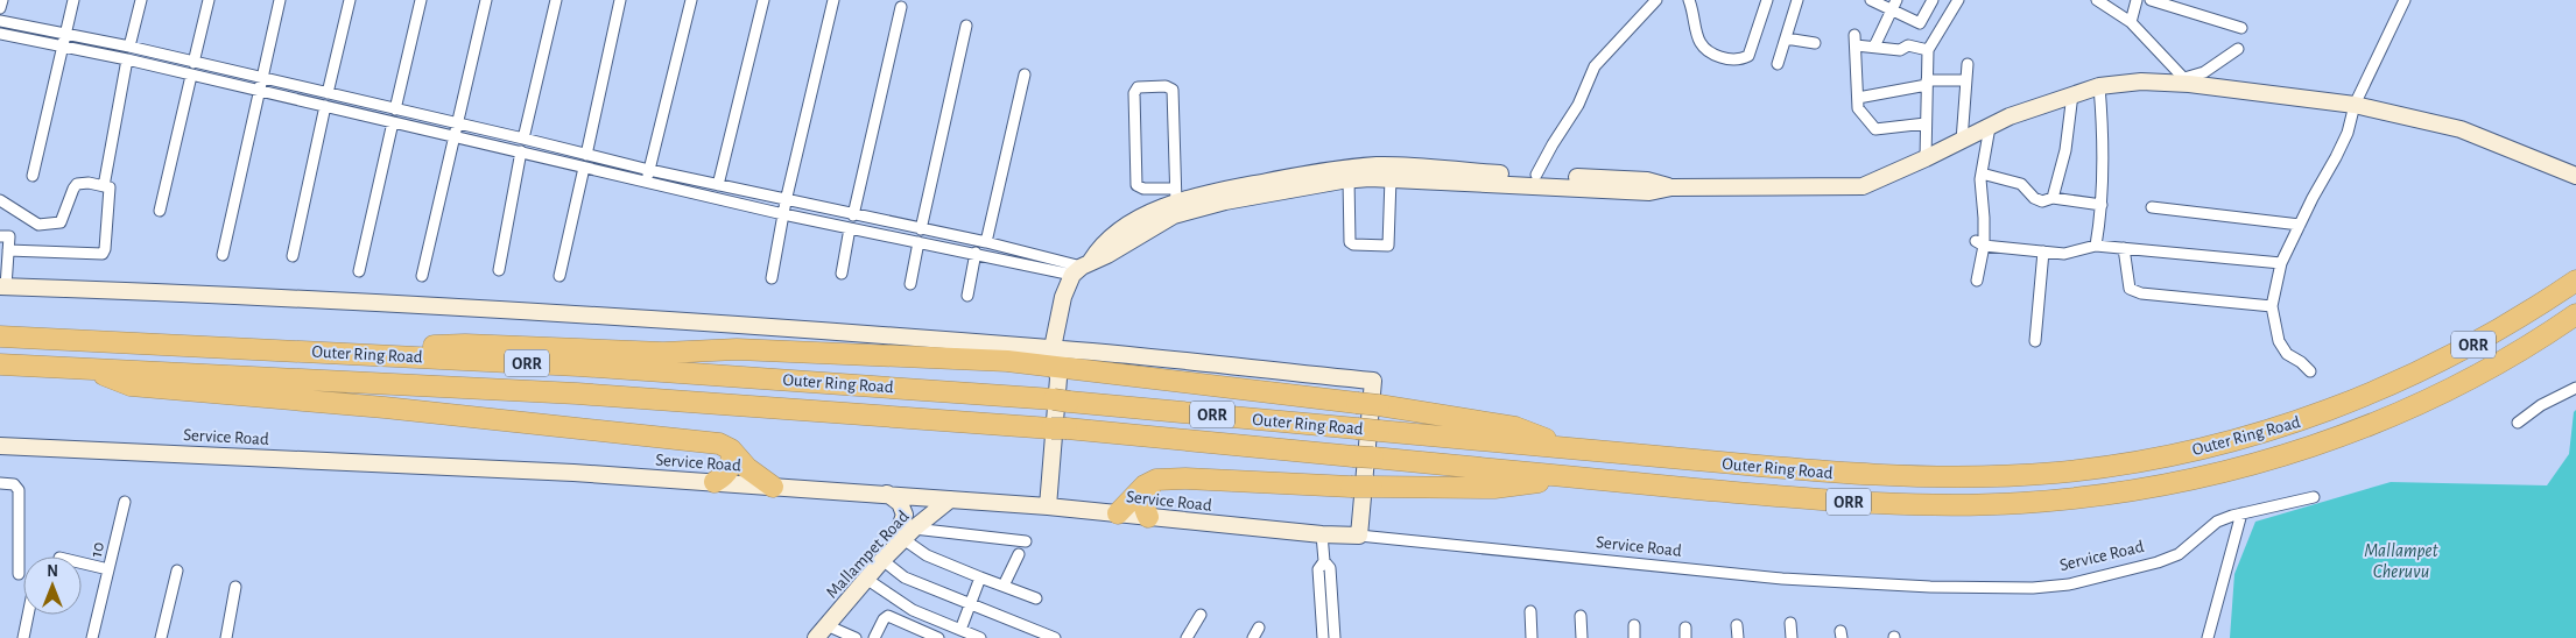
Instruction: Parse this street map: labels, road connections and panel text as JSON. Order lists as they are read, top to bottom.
{
  "streets": {
    "highway": ["ORR", "Outer Ring Road"],
    "main road": ["Service Road", "Mallampet Road"],
    "street": ["10"]
  },
  "crossings": [
    ["Service Road", "Mallampet Road"]
  ],
  "water": ["Mallampet Cheruvu"],
  "north": "top"
}
